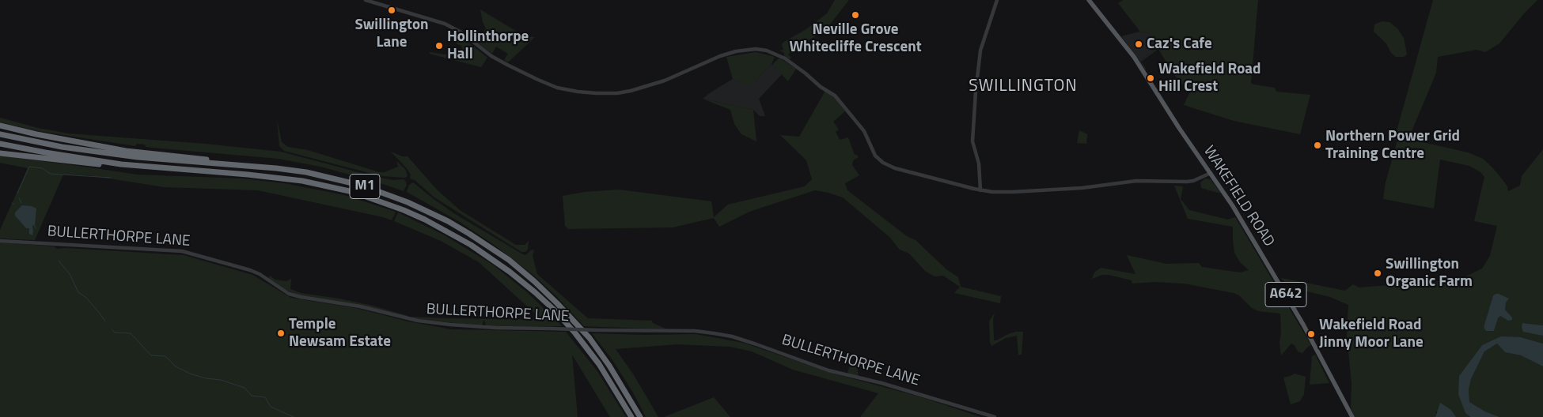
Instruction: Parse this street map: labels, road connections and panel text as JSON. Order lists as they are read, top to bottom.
{
  "streets": {
    "highway": ["M1"],
    "main road": ["WAKEFIELD ROAD", "A642"],
    "street": ["BULLERTHORPE LANE"]
  },
  "districts": ["SWILLINGTON"],
  "places": [
    "Swillington Lane",
    "Neville Grove Whitecliffe Crescent",
    "Caz's Cafe",
    "Hollinthorpe Hall",
    "Wakefield Road Hill Crest",
    "Northern Power Grid Training Centre",
    "Swillington Organic Farm",
    "Temple Newsam Estate",
    "Wakefield Road Jinny Moor Lane"
  ]
}
